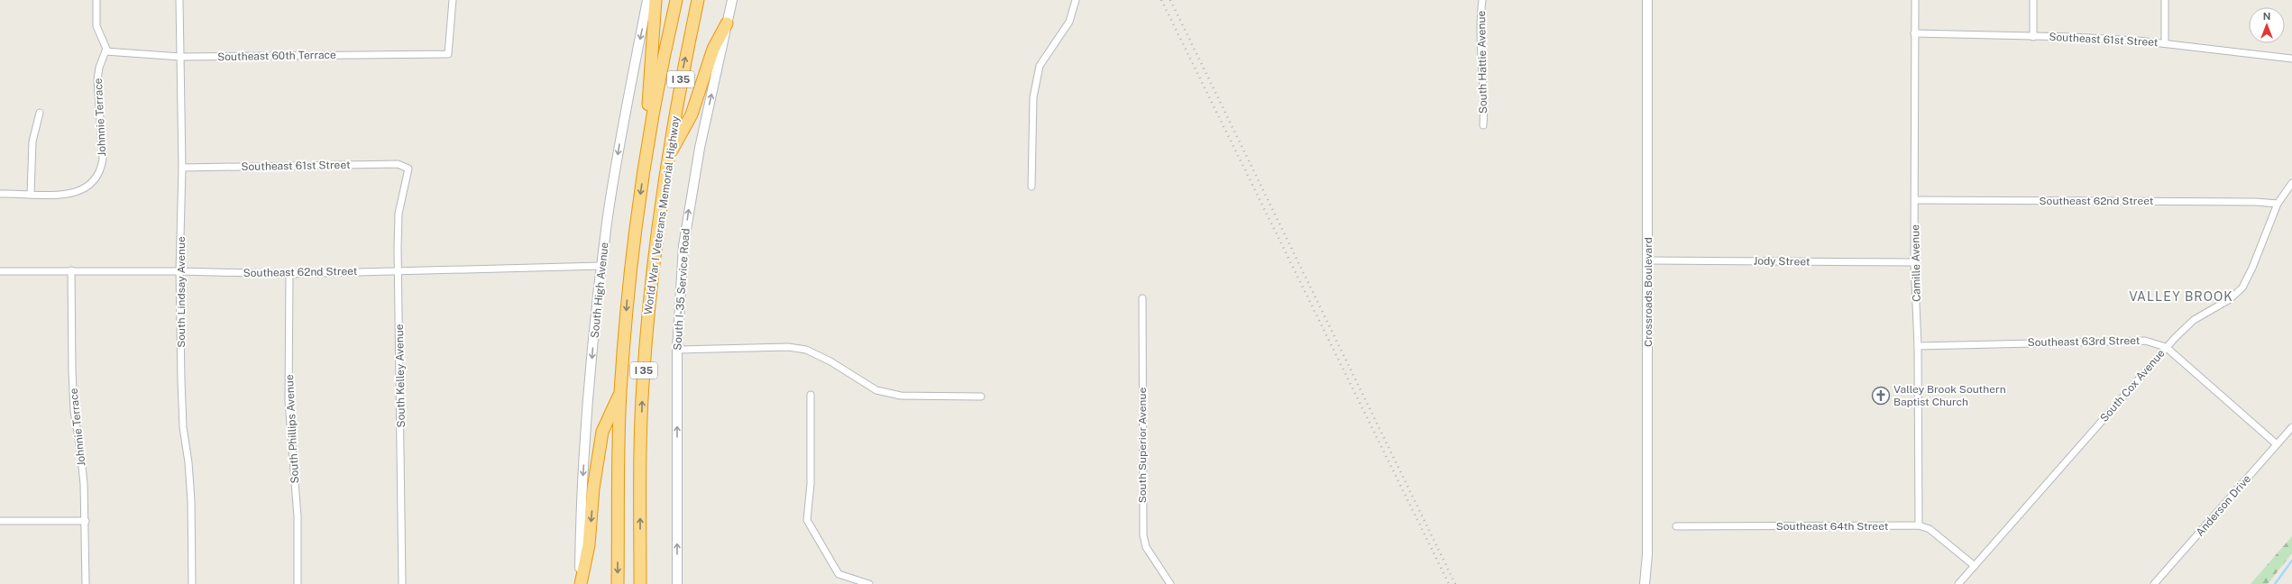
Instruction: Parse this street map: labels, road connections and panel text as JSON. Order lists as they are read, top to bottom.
{
  "streets": {
    "highway": ["I 35", "World War I Veterans Memorial Highway"],
    "main road": ["South I-35 Service Road", "South High Avenue", "Crossroads Boulevard"],
    "street": [
      "Southeast 61st Street",
      "Southeast 60th Terrace",
      "South Hattie Avenue",
      "Johnnie Terrace",
      "Southeast 62nd Street",
      "Jody Street",
      "Camille Avenue",
      "South Lindsay Avenue",
      "Southeast 63rd Street",
      "South Kelley Avenue",
      "South Cox Avenue",
      "South Phillips Avenue",
      "South Superior Avenue",
      "Anderson Drive",
      "Southeast 64th Street"
    ]
  },
  "crossings": [
    ["Southeast 61st Street", "Camille Avenue"],
    ["Southeast 61st Street", "South Lindsay Avenue"],
    ["Southeast 61st Street", "South Kelley Avenue"],
    ["Southeast 60th Terrace", "Johnnie Terrace"],
    ["Southeast 60th Terrace", "South Lindsay Avenue"],
    ["Johnnie Terrace", "Southeast 62nd Street"],
    ["Southeast 62nd Street", "Camille Avenue"],
    ["Southeast 62nd Street", "South High Avenue"],
    ["Southeast 62nd Street", "South Lindsay Avenue"],
    ["Southeast 62nd Street", "South Kelley Avenue"],
    ["Southeast 62nd Street", "South Cox Avenue"],
    ["Southeast 62nd Street", "South Phillips Avenue"],
    ["Jody Street", "Camille Avenue"],
    ["Jody Street", "Crossroads Boulevard"],
    ["Camille Avenue", "Southeast 63rd Street"],
    ["Camille Avenue", "Southeast 64th Street"],
    ["Southeast 63rd Street", "South Cox Avenue"],
    ["Southeast 63rd Street", "Anderson Drive"],
    ["South Cox Avenue", "Southeast 64th Street"]
  ],
  "one_way": ["South I-35 Service Road", "South High Avenue"],
  "districts": ["VALLEY BROOK"],
  "places": {
    "church": ["Valley Brook Southern Baptist Church"]
  },
  "north": "top"
}
